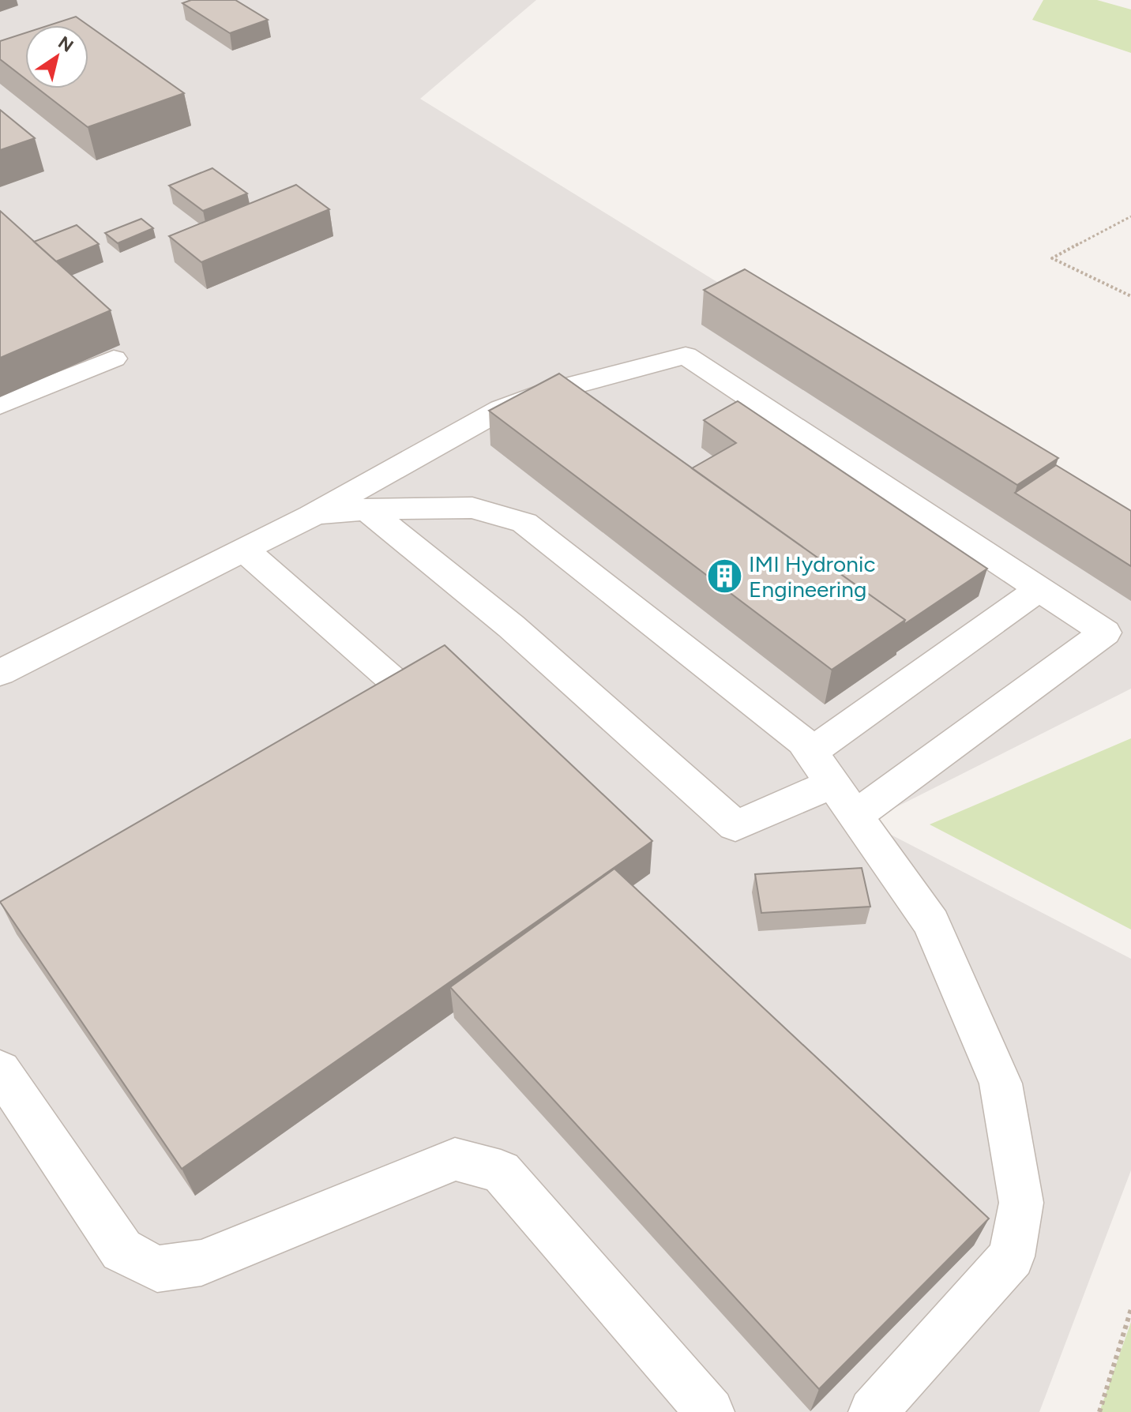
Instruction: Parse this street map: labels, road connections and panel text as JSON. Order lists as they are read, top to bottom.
{
  "places": {
    "building": ["IMI Hydronic Engineering"]
  },
  "north": "top right"
}
